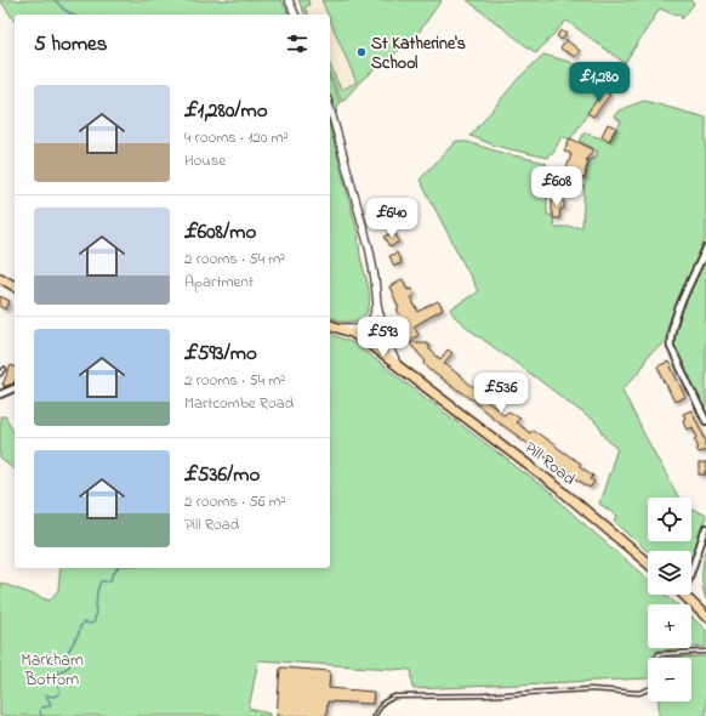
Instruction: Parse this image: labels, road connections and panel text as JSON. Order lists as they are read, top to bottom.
{
  "streets": {
    "main road": ["Pill Road"]
  },
  "parks": ["Markham Bottom"],
  "places": ["St Katherine's School"],
  "page": {
    "heading": "5 homes",
    "price": [
      "£1,280",
      "£608",
      "£640",
      "£593",
      "£536"
    ],
    "list": [
      {
        "name": "£1,280/mo",
        "note": "4 rooms · 120 m² · House"
      },
      {
        "name": "£608/mo",
        "note": "2 rooms · 54 m² · Apartment"
      },
      {
        "name": "£593/mo",
        "note": "2 rooms · 54 m² · Martcombe Road"
      },
      {
        "name": "£536/mo",
        "note": "2 rooms · 56 m² · Pill Road"
      }
    ],
    "map_buttons": ["+", "−"]
  }
}
